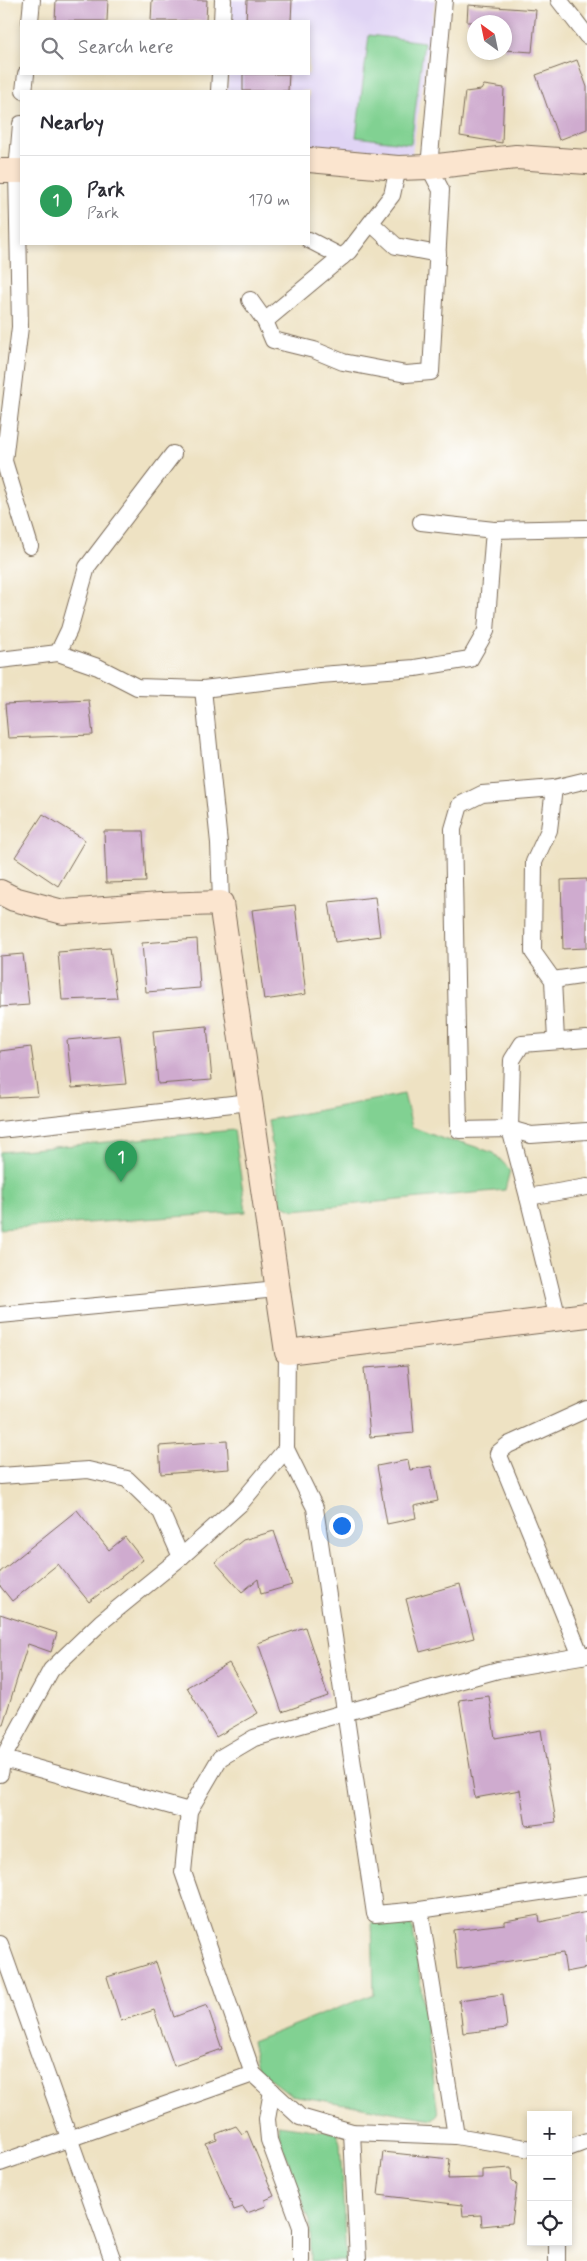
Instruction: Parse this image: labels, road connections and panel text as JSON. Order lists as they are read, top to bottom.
{
  "north": "top left",
  "page": {
    "search": "Search here",
    "heading": "Nearby",
    "list": [
      {
        "mark": "1",
        "name": "Park",
        "note": "Park",
        "value": "170 m"
      }
    ],
    "pins": "1",
    "map_buttons": ["+", "−"]
  }
}
